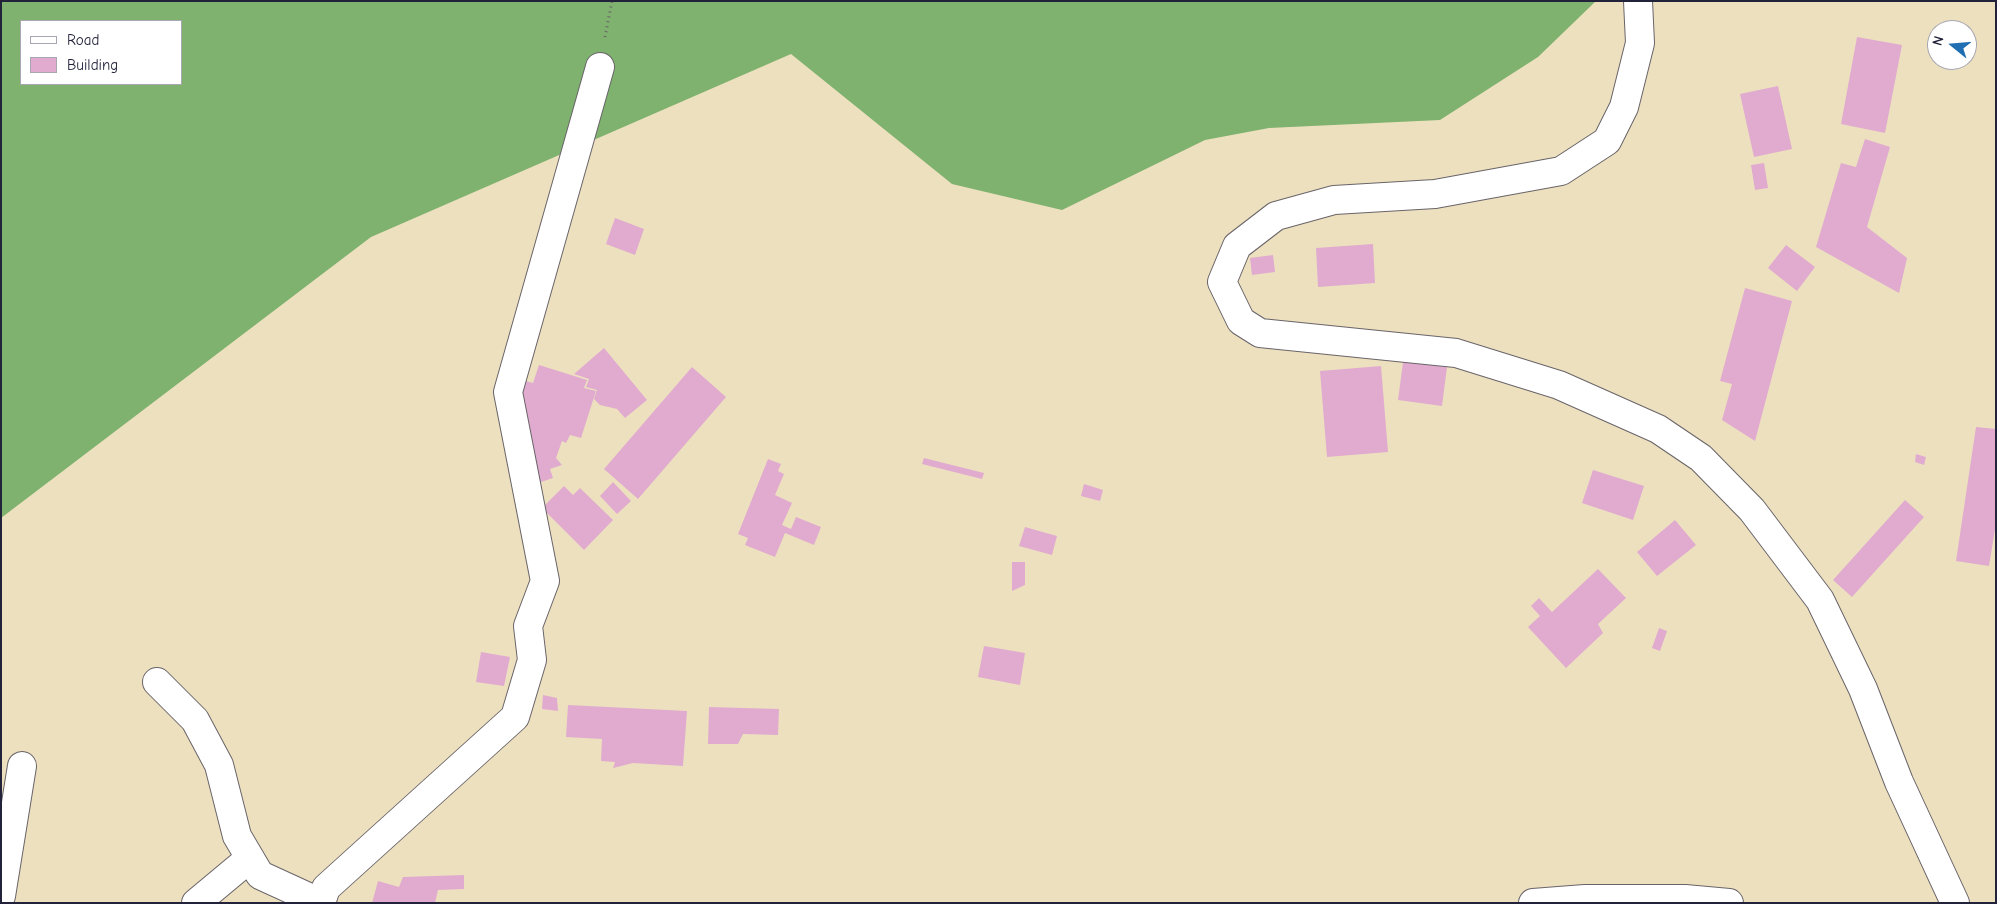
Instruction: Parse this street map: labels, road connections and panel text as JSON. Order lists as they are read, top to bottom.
{
  "legend": ["Road", "Building"],
  "north": "left"
}
